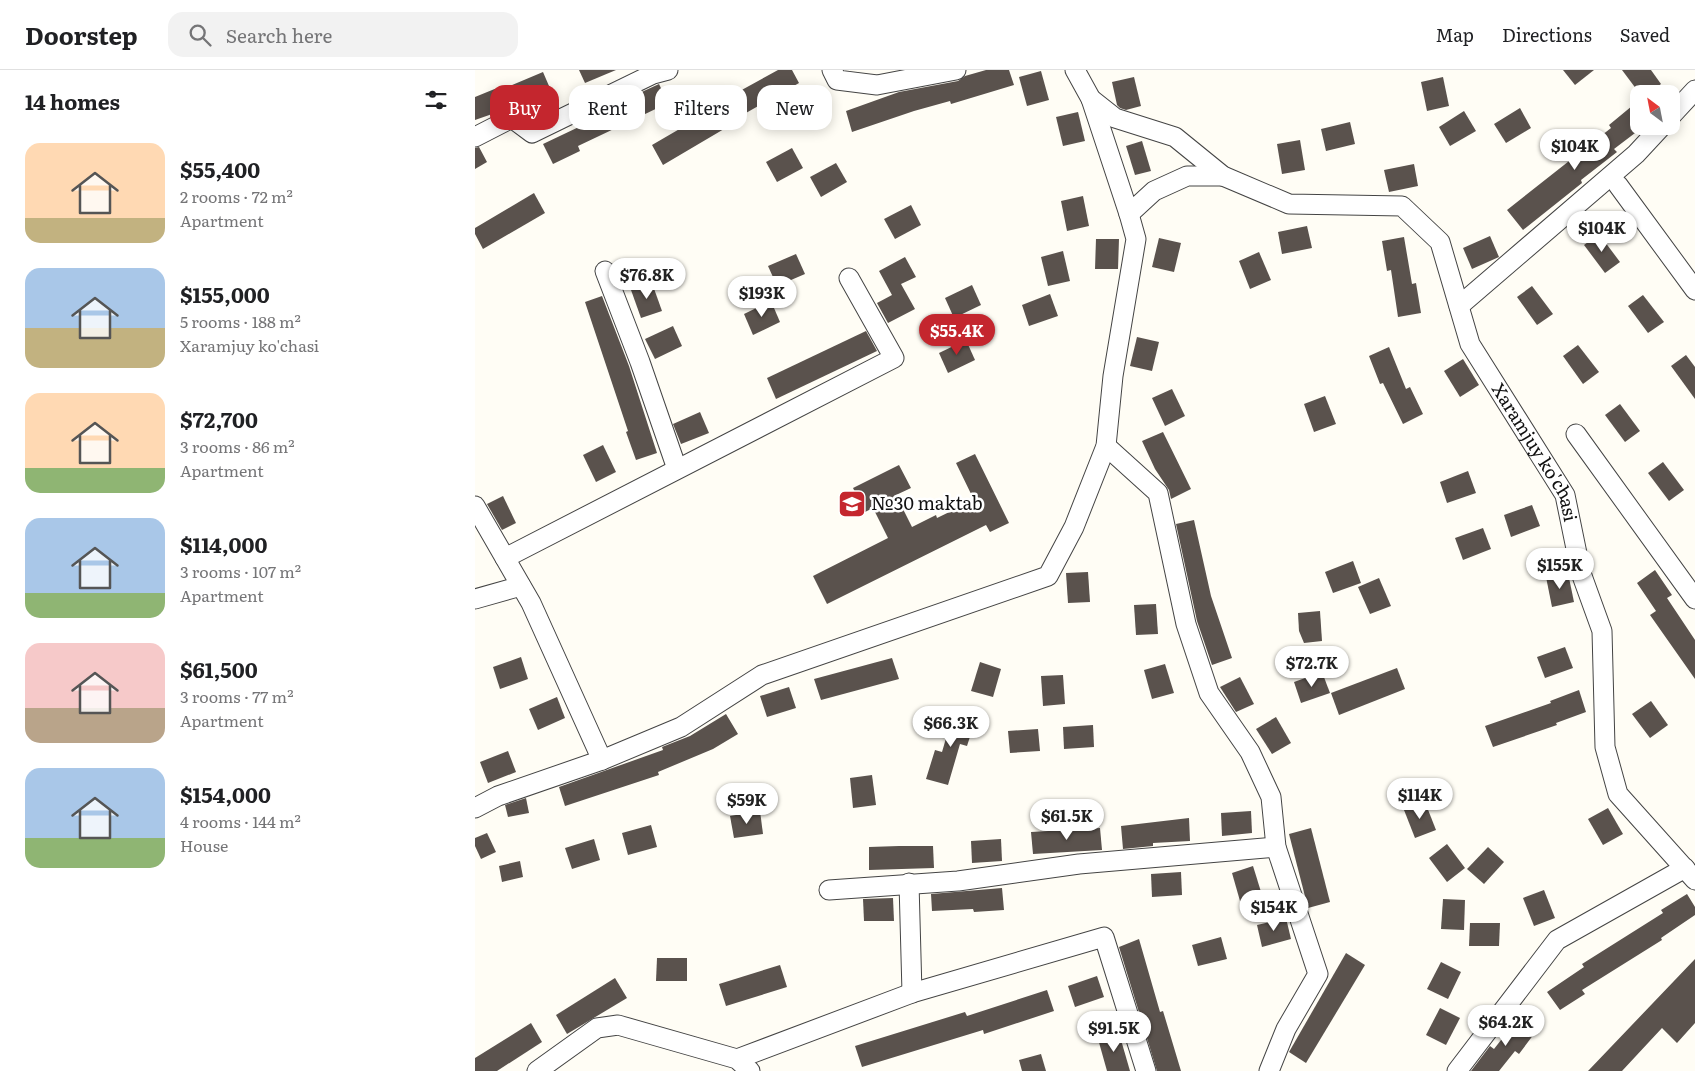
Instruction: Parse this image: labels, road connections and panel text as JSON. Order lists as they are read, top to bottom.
{
  "streets": {
    "street": ["Xaramjuy ko'chasi"]
  },
  "places": {
    "school or university": ["№30 maktab"]
  },
  "north": "top left",
  "page": {
    "header": "Doorstep",
    "search": "Search here",
    "nav": ["Map", "Directions", "Saved"],
    "heading": "14 homes",
    "chip": [
      "Buy",
      "Rent",
      "Filters",
      "New"
    ],
    "price": [
      "$104K",
      "$104K",
      "$76.8K",
      "$193K",
      "$55.4K",
      "$155K",
      "$72.7K",
      "$66.3K",
      "$114K",
      "$59K",
      "$61.5K",
      "$154K",
      "$64.2K",
      "$91.5K"
    ],
    "list": [
      {
        "name": "$55,400",
        "note": "2 rooms · 72 m² · Apartment"
      },
      {
        "name": "$155,000",
        "note": "5 rooms · 188 m² · Xaramjuy ko'chasi"
      },
      {
        "name": "$72,700",
        "note": "3 rooms · 86 m² · Apartment"
      },
      {
        "name": "$114,000",
        "note": "3 rooms · 107 m² · Apartment"
      },
      {
        "name": "$61,500",
        "note": "3 rooms · 77 m² · Apartment"
      },
      {
        "name": "$154,000",
        "note": "4 rooms · 144 m² · House"
      }
    ]
  }
}
